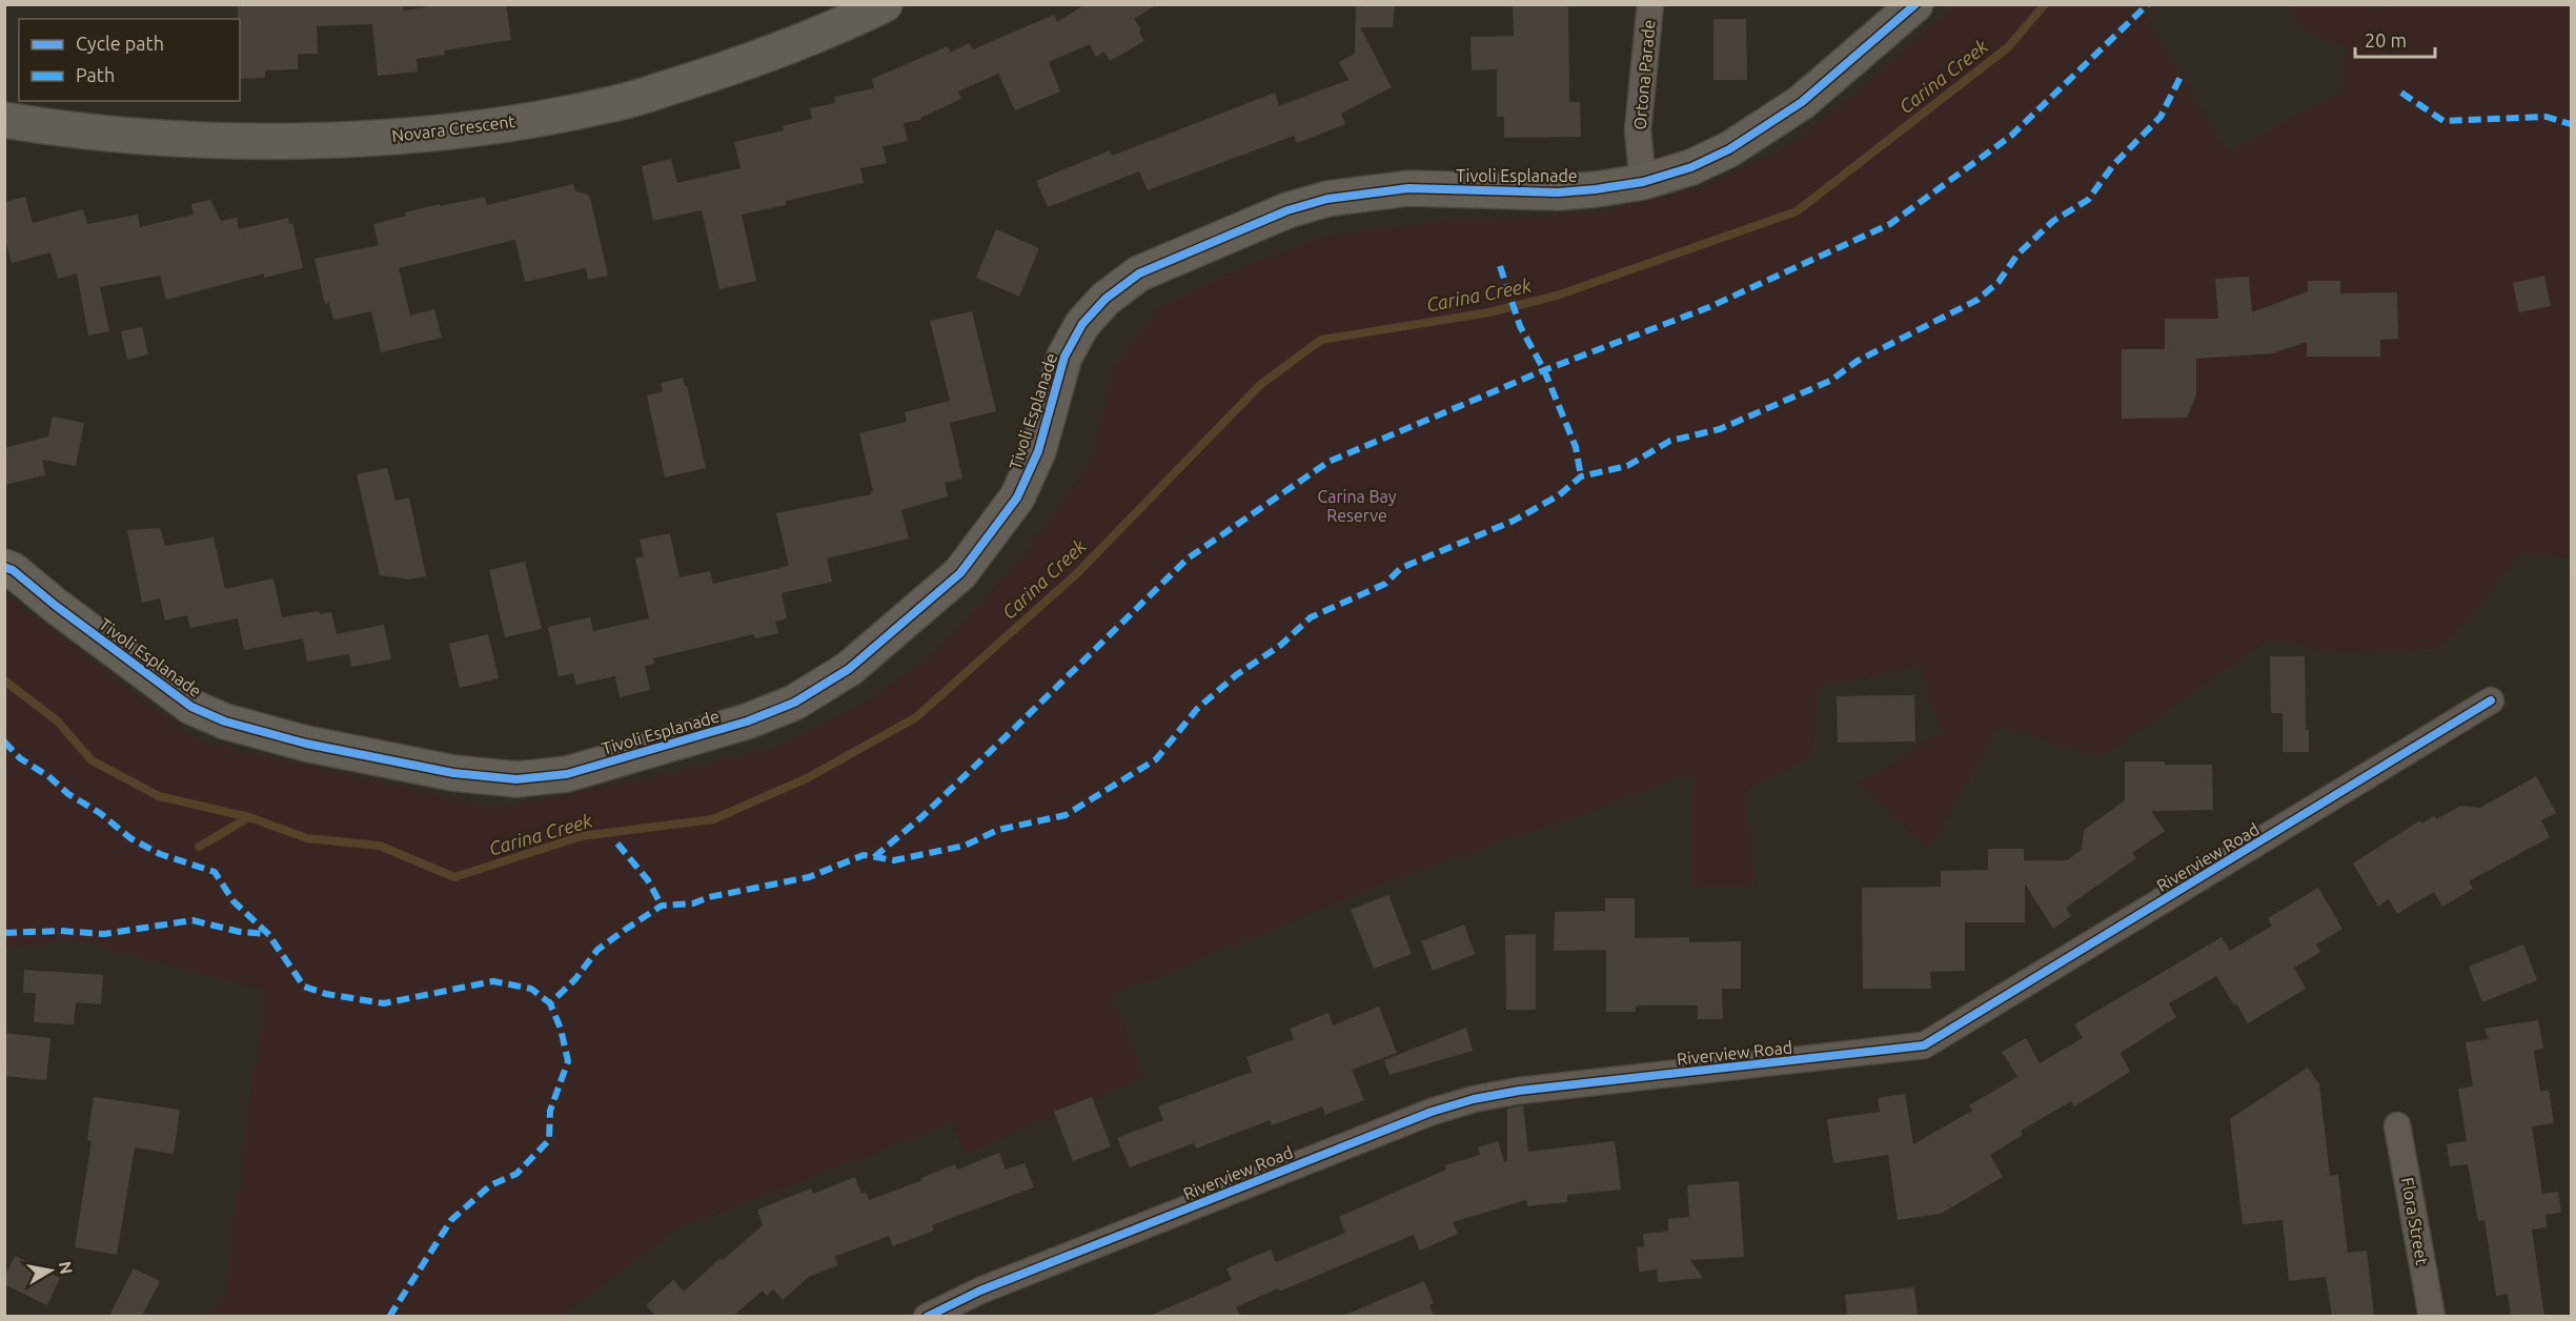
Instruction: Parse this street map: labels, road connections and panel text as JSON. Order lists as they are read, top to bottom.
{
  "streets": {
    "street": [
      "Ortona Parade",
      "Novara Crescent",
      "Tivoli Esplanade",
      "Riverview Road",
      "Flora Street"
    ]
  },
  "crossings": [
    ["Ortona Parade", "Tivoli Esplanade"]
  ],
  "water": ["Carina Creek"],
  "parks": ["Carina Bay Reserve"],
  "legend": ["Cycle path", "Path"],
  "scale_bar": "20 m",
  "north": "right"
}
